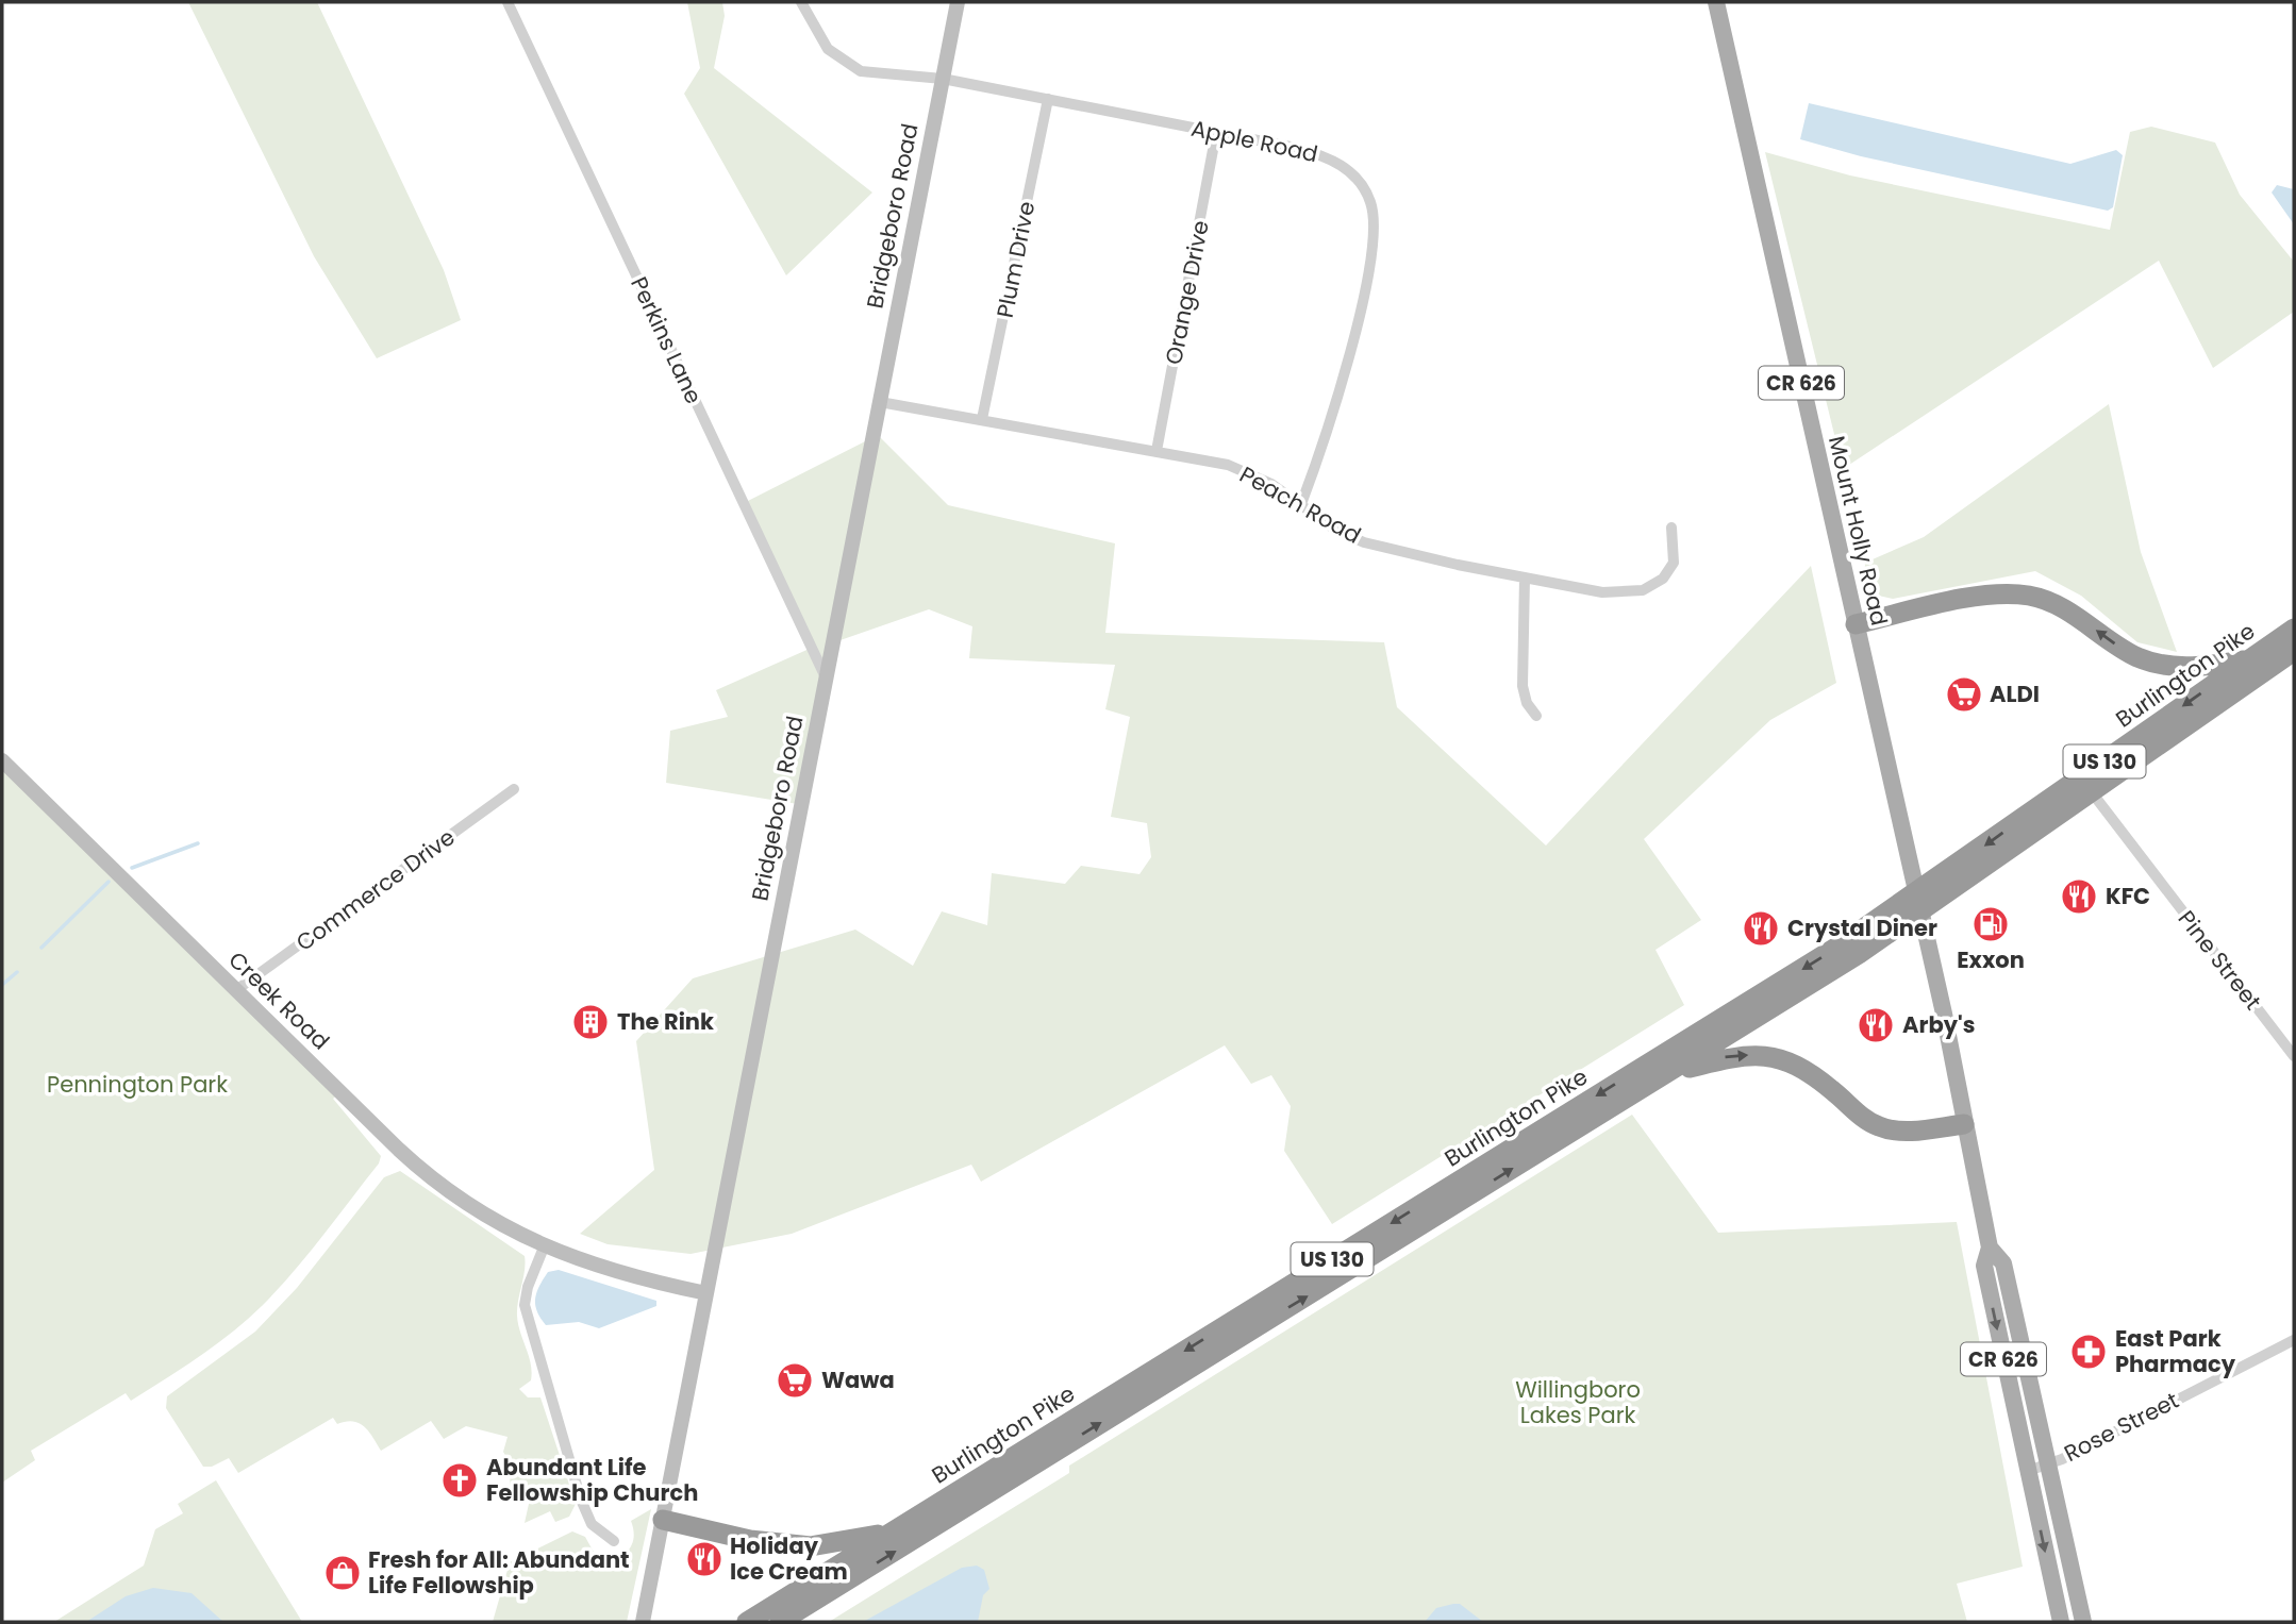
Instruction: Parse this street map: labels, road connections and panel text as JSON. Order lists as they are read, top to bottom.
{
  "streets": {
    "highway": ["Burlington Pike", "US 130"],
    "main road": ["CR 626", "Mount Holly Road"],
    "street": [
      "Apple Road",
      "Bridgeboro Road",
      "Plum Drive",
      "Orange Drive",
      "Perkins Lane",
      "Peach Road",
      "Commerce Drive",
      "Pine Street",
      "Creek Road",
      "Rose Street"
    ]
  },
  "crossings": [
    ["Apple Road", "Bridgeboro Road"],
    ["Apple Road", "Plum Drive"],
    ["Apple Road", "Orange Drive"],
    ["Apple Road", "Peach Road"],
    ["Bridgeboro Road", "Perkins Lane"],
    ["Bridgeboro Road", "Peach Road"],
    ["Bridgeboro Road", "Creek Road"],
    ["Plum Drive", "Peach Road"],
    ["Orange Drive", "Peach Road"],
    ["CR 626", "Mount Holly Road"],
    ["CR 626", "Burlington Pike"],
    ["CR 626", "Rose Street"],
    ["Mount Holly Road", "Burlington Pike"],
    ["Burlington Pike", "Pine Street"],
    ["Commerce Drive", "Creek Road"]
  ],
  "parks": ["Pennington Park", "Willingboro Lakes Park"],
  "places": {
    "supermarket": ["ALDI", "Wawa"],
    "restaurant": [
      "KFC",
      "Crystal Diner",
      "Arby's",
      "Holiday Ice Cream"
    ],
    "fuel station": ["Exxon"],
    "building": ["The Rink"],
    "pharmacy": ["East Park Pharmacy"],
    "church": ["Abundant Life Fellowship Church"],
    "shop": ["Fresh for All: Abundant Life Fellowship"]
  }
}
